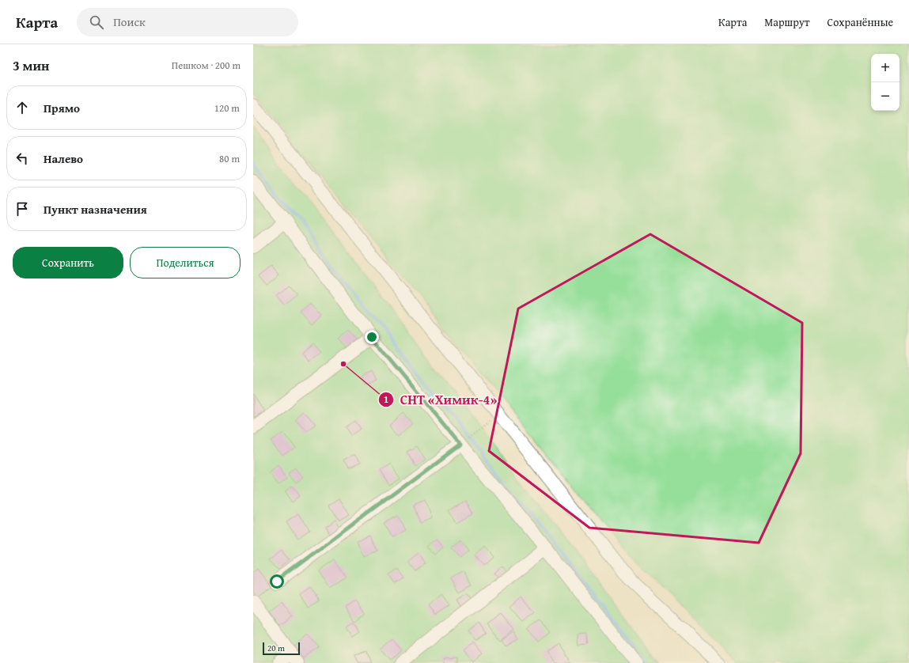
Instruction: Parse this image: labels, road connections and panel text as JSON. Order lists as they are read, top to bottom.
{
  "places": ["СНТ «Химик-4»"],
  "scale_bar": "20 m",
  "page": {
    "header": "Карта",
    "search": "Поиск",
    "nav": ["Карта", "Маршрут", "Сохранённые"],
    "heading": ["3 мин", "Пешком · 200 m"],
    "map_buttons": ["+", "−"],
    "list": [
      ["Прямо", "120 m"],
      ["Налево", "80 m"],
      "Пункт назначения"
    ],
    "buttons": ["Сохранить", "Поделиться"],
    "scale": "20 m"
  }
}
